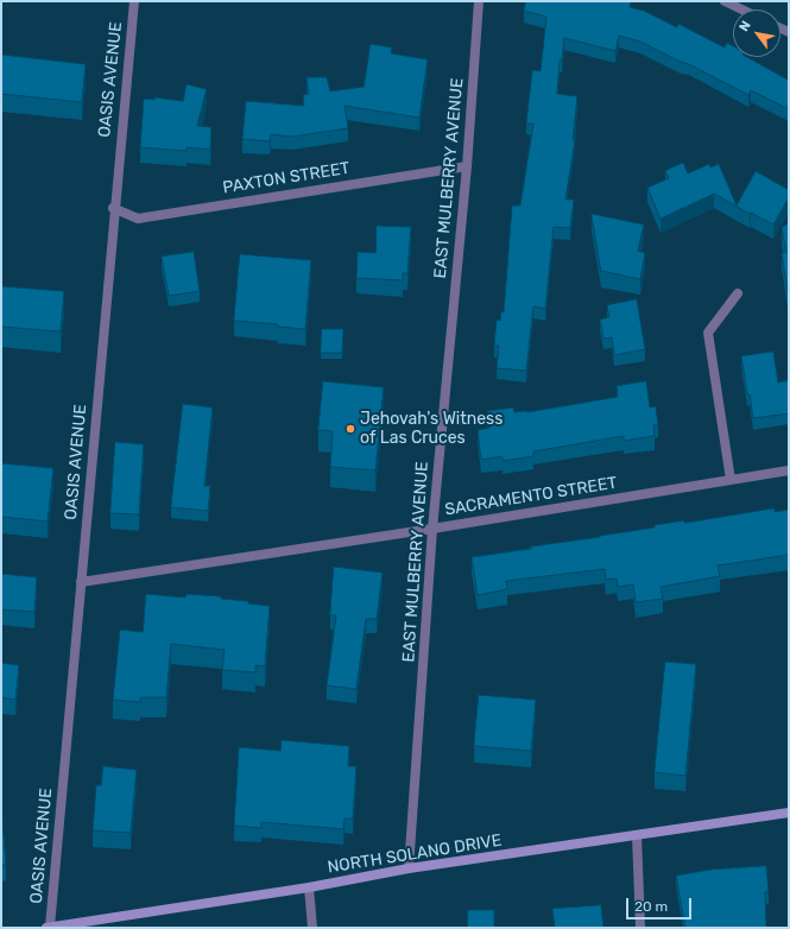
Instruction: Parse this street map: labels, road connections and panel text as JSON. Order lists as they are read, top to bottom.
{
  "streets": {
    "main road": ["NORTH SOLANO DRIVE"],
    "street": [
      "OASIS AVENUE",
      "PAXTON STREET",
      "EAST MULBERRY AVENUE",
      "SACRAMENTO STREET"
    ]
  },
  "crossings": [
    ["OASIS AVENUE", "PAXTON STREET"],
    ["OASIS AVENUE", "SACRAMENTO STREET"],
    ["OASIS AVENUE", "NORTH SOLANO DRIVE"],
    ["PAXTON STREET", "EAST MULBERRY AVENUE"],
    ["EAST MULBERRY AVENUE", "SACRAMENTO STREET"],
    ["EAST MULBERRY AVENUE", "NORTH SOLANO DRIVE"]
  ],
  "places": ["Jehovah's Witness of Las Cruces"],
  "scale_bar": "20 m",
  "north": "top left"
}
